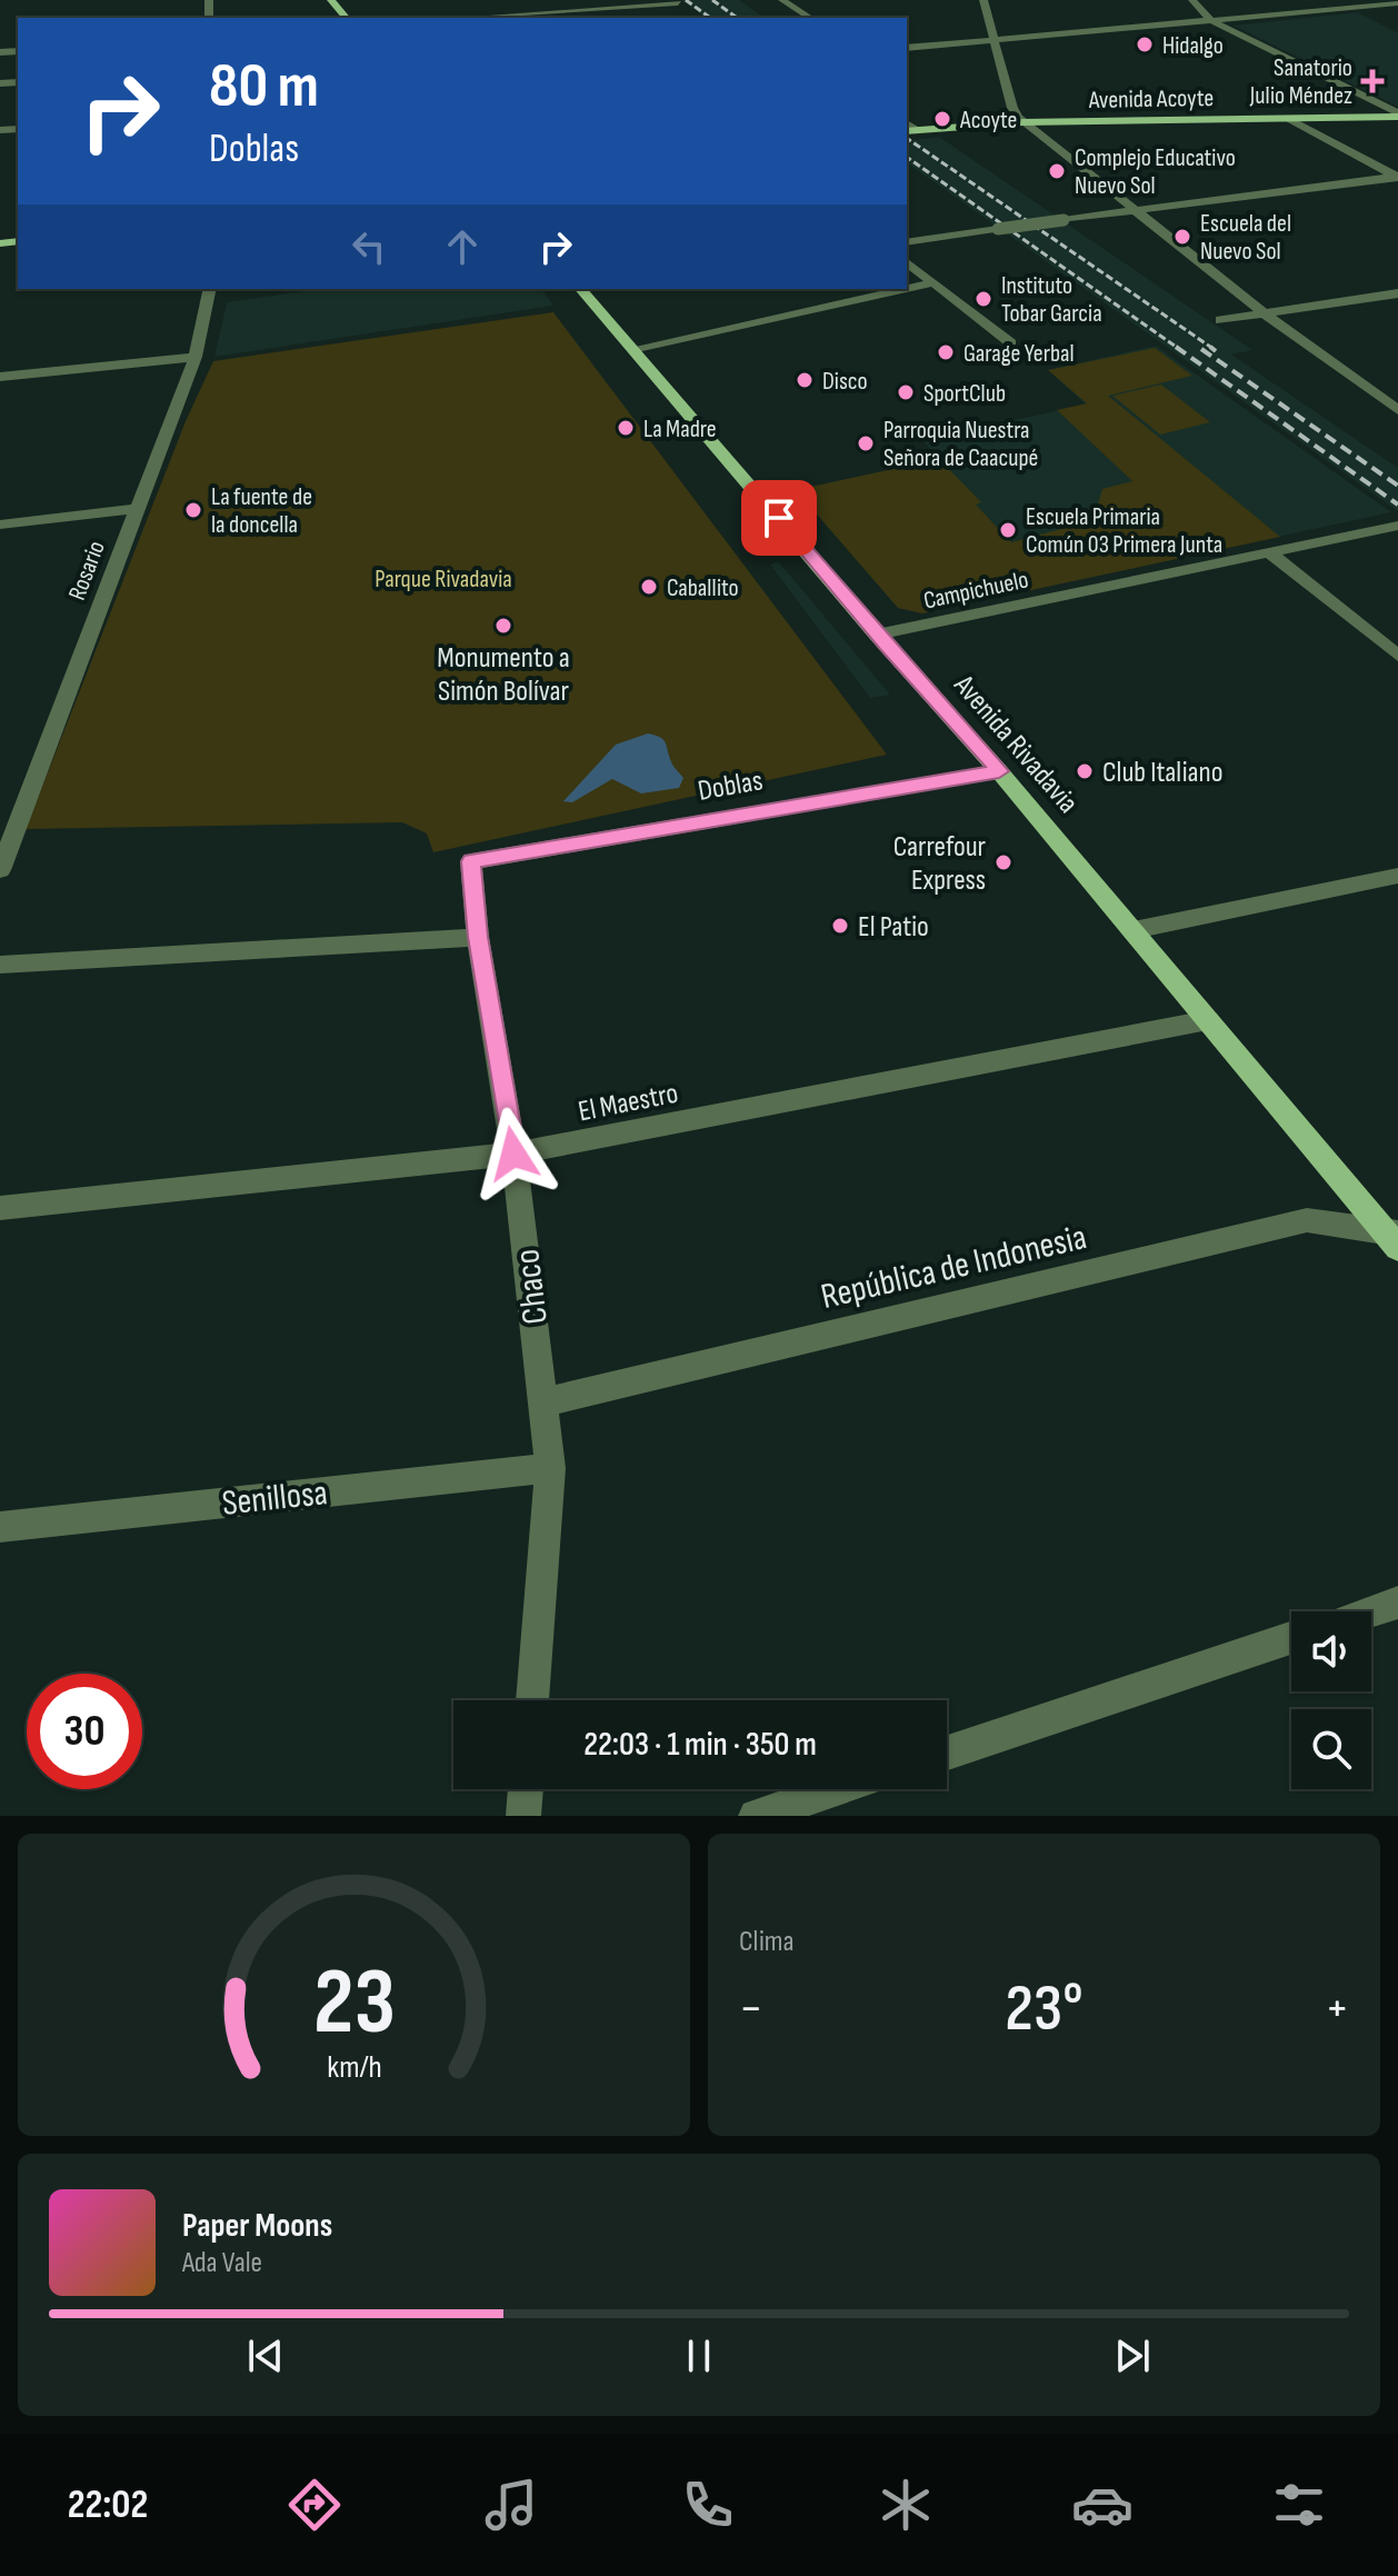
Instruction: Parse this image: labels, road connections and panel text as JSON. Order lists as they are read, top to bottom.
{
  "streets": {
    "main road": ["Avenida Acoyte", "Avenida Rivadavia"],
    "street": [
      "Rosario",
      "Campichuelo",
      "Doblas",
      "El Maestro",
      "República de Indonesia",
      "Chaco",
      "Senillosa"
    ]
  },
  "crossings": [
    ["Campichuelo", "Avenida Rivadavia"],
    ["Avenida Rivadavia", "Doblas"],
    ["Avenida Rivadavia", "El Maestro"],
    ["Avenida Rivadavia", "República de Indonesia"],
    ["Doblas", "Chaco"],
    ["El Maestro", "Chaco"],
    ["República de Indonesia", "Chaco"],
    ["Chaco", "Senillosa"]
  ],
  "parks": ["Parque Rivadavia"],
  "places": {
    "other": [
      "Hidalgo",
      "Acoyte",
      "Complejo Educativo Nuevo Sol",
      "Escuela del Nuevo Sol",
      "Instituto Tobar Garcia",
      "Garage Yerbal",
      "Disco",
      "SportClub",
      "La Madre",
      "Parroquia Nuestra Señora de Caacupé",
      "La fuente de la doncella",
      "Escuela Primaria Común 03 Primera Junta",
      "Caballito",
      "Monumento a Simón Bolívar",
      "Club Italiano",
      "Carrefour Express",
      "El Patio"
    ],
    "health": ["Sanatorio Julio Méndez"]
  },
  "page": {
    "turn": ["80 m", "Doblas"],
    "limit": "30",
    "trip": "22:03 · 1 min · 350 m",
    "tile": "Clima",
    "heat": ["−", "23°", "+"],
    "song": ["Paper Moons", "Ada Vale"],
    "tabs": "22:02",
    "gauge": ["23", "km/h"]
  }
}
